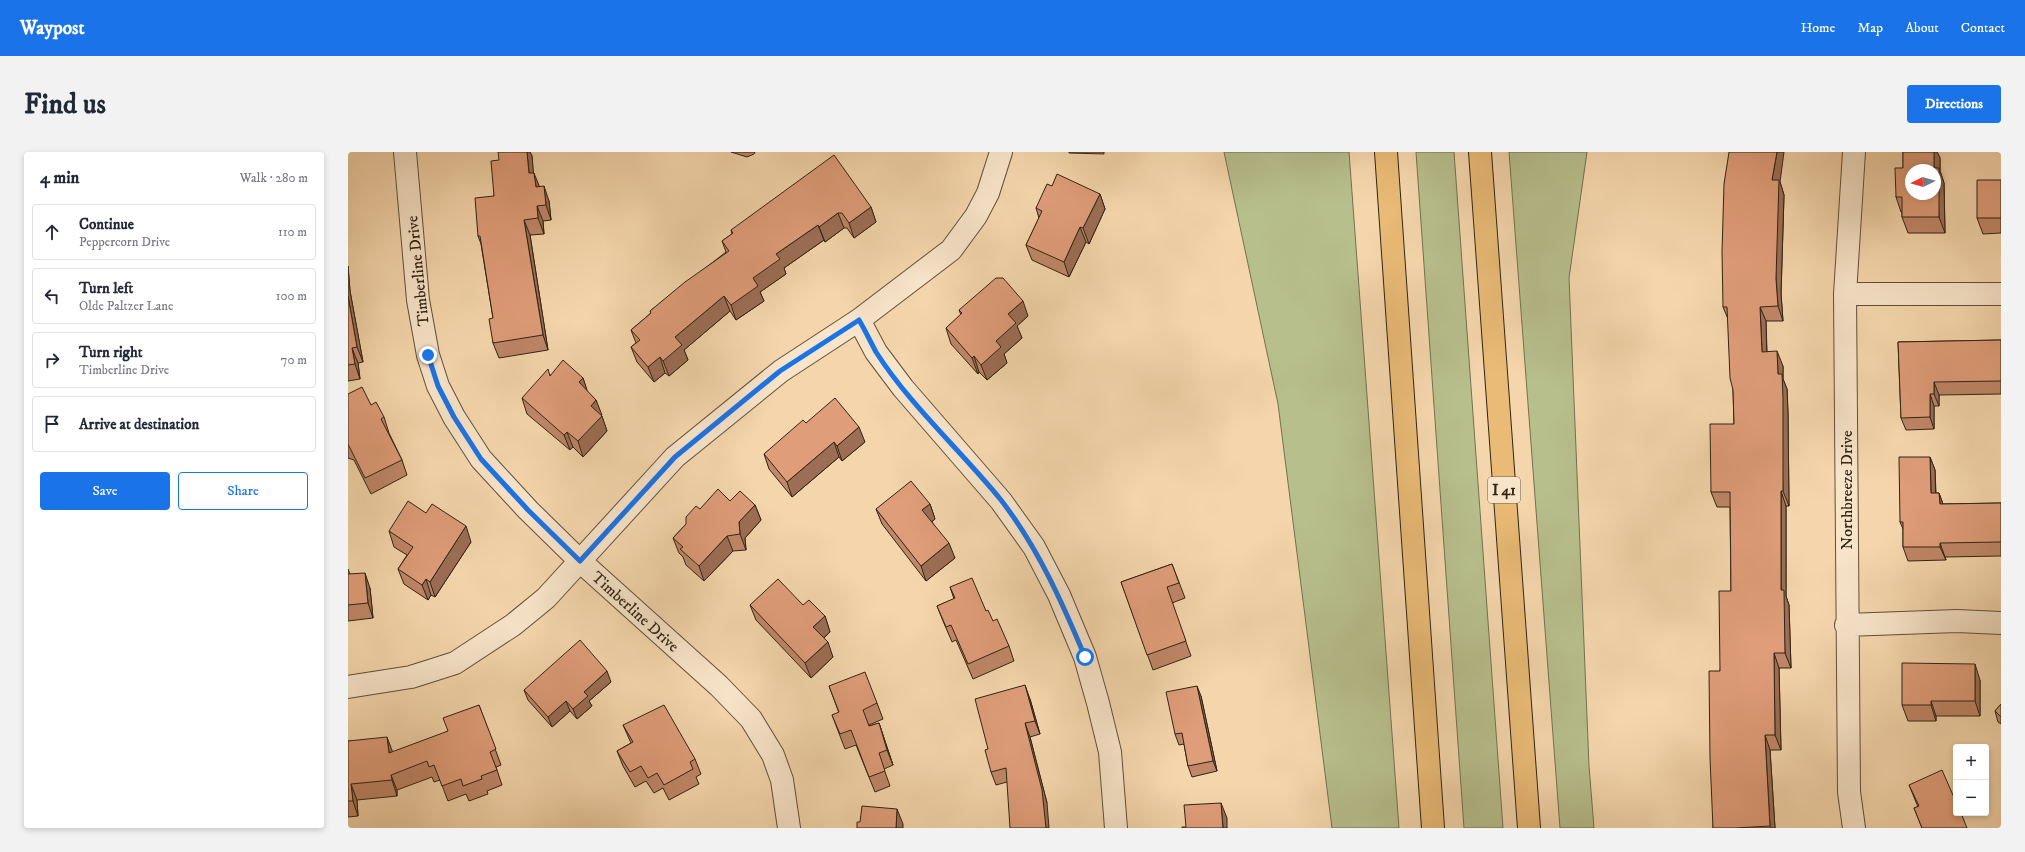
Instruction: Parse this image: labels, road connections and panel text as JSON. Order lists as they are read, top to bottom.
{
  "streets": {
    "highway": ["I 41"],
    "street": ["Timberline Drive", "Northbreeze Drive"]
  },
  "north": "left",
  "page": {
    "header": "Waypost",
    "nav": [
      "Home",
      "Map",
      "About",
      "Contact"
    ],
    "buttons": [
      "Directions",
      ["Save", "Share"]
    ],
    "title": "Find us",
    "heading": ["4 min", "Walk · 280 m"],
    "list": [
      ["Continue", "Peppercorn Drive", "110 m"],
      ["Turn left", "Olde Paltzer Lane", "100 m"],
      ["Turn right", "Timberline Drive", "70 m"],
      "Arrive at destination"
    ],
    "map_buttons": ["+", "−"]
  }
}
